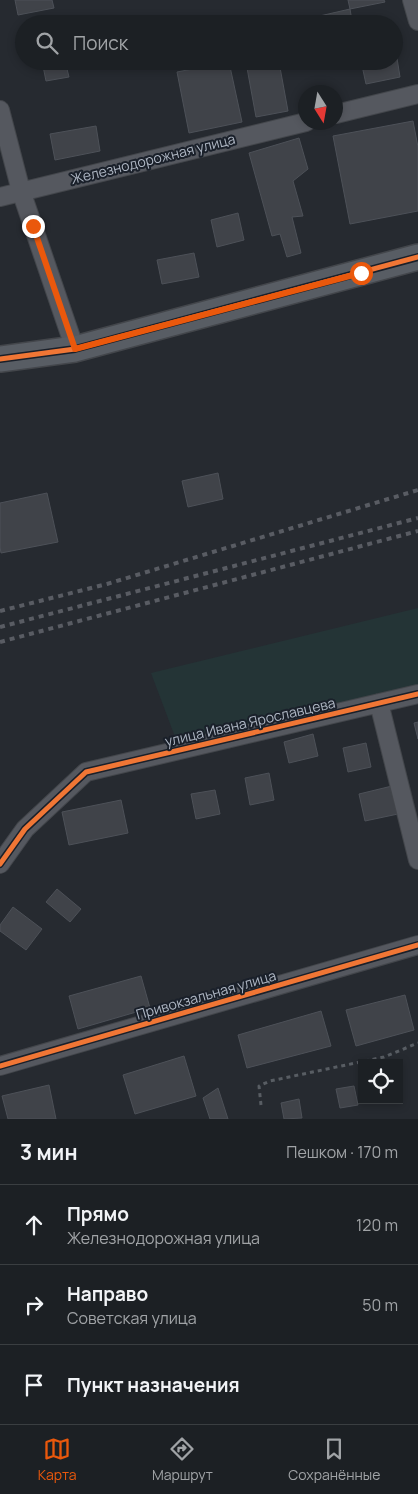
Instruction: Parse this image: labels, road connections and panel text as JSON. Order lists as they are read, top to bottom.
{
  "streets": {
    "street": ["Железнодорожная улица", "улица Ивана Ярославцева", "Привокзальная улица"]
  },
  "north": "bottom",
  "page": {
    "search": "Поиск",
    "heading": ["3 мин", "Пешком · 170 m"],
    "list": [
      ["Прямо", "Железнодорожная улица", "120 m"],
      ["Направо", "Советская улица", "50 m"],
      "Пункт назначения"
    ],
    "nav": ["Карта", "Маршрут", "Сохранённые"]
  }
}
